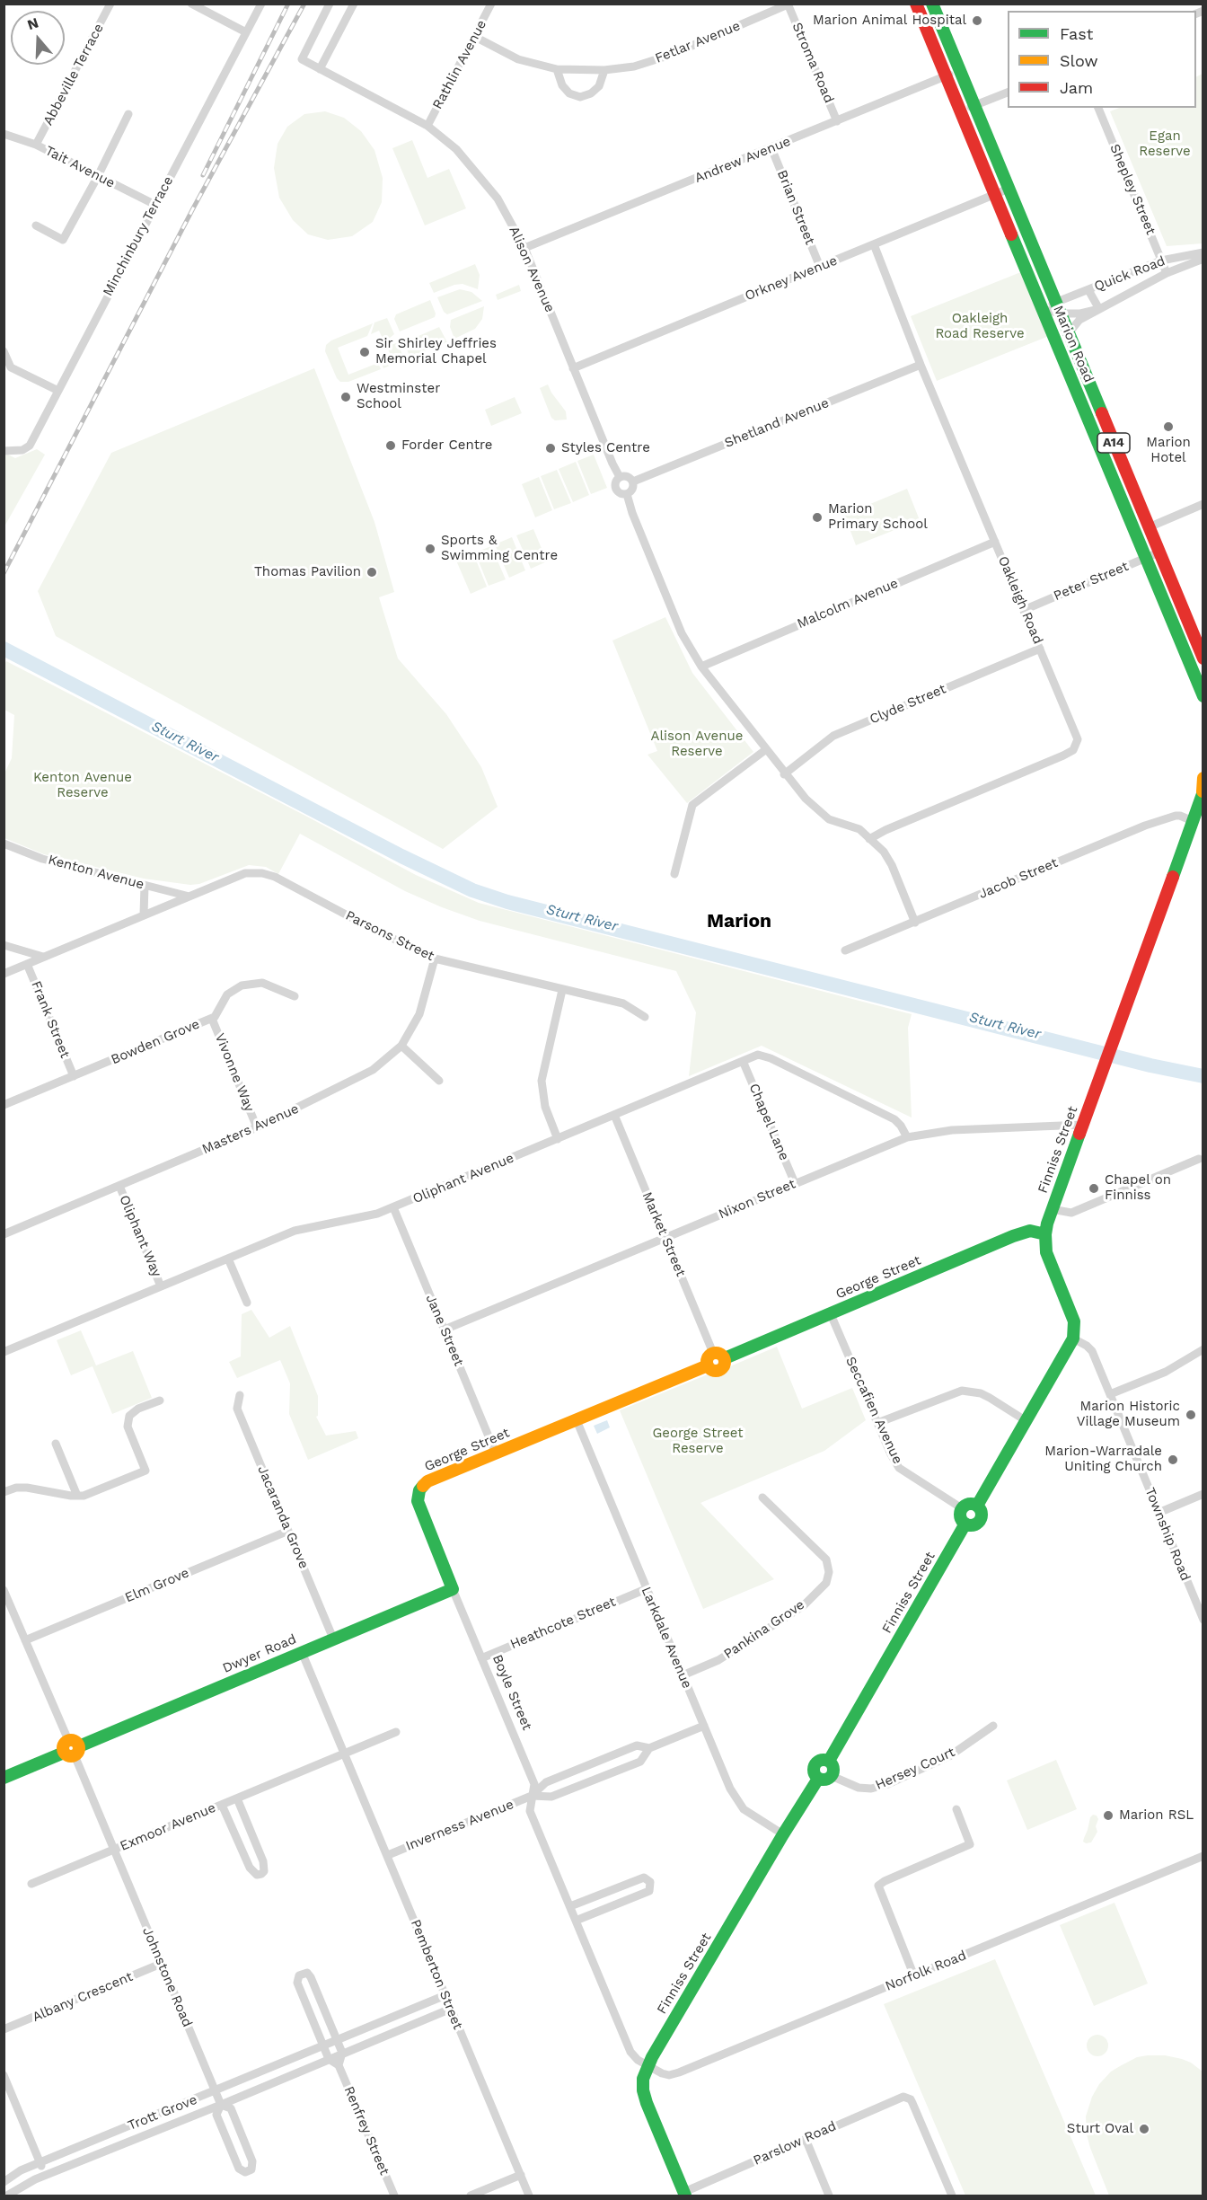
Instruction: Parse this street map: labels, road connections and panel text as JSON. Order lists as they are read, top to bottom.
{
  "streets": {
    "street": [
      "Fetlar Avenue",
      "Stroma Road",
      "Rathlin Avenue",
      "Abbeville Terrace",
      "Andrew Avenue",
      "Tait Avenue",
      "Shepley Street",
      "Brian Street",
      "Minchinbury Terrace",
      "Alison Avenue",
      "Quick Road",
      "Orkney Avenue",
      "Marion Road",
      "Shetland Avenue",
      "A14",
      "Peter Street",
      "Oakleigh Road",
      "Malcolm Avenue",
      "Clyde Street",
      "Kenton Avenue",
      "Jacob Street",
      "Parsons Street",
      "Frank Street",
      "Bowden Grove",
      "Vivonne Way",
      "Chapel Lane",
      "Masters Avenue",
      "Finniss Street",
      "Oliphant Avenue",
      "Nixon Street",
      "Market Street",
      "Oliphant Way",
      "George Street",
      "Jane Street",
      "Seccafien Avenue",
      "Jacaranda Grove",
      "Township Road",
      "Elm Grove",
      "Heathcote Street",
      "Pankina Grove",
      "Larkdale Avenue",
      "Dwyer Road",
      "Boyle Street",
      "Hersey Court",
      "Inverness Avenue",
      "Exmoor Avenue",
      "Norfolk Road",
      "Pemberton Street",
      "Johnstone Road",
      "Albany Crescent",
      "Trott Grove",
      "Renfrey Street",
      "Parslow Road"
    ]
  },
  "crossings": [
    ["Fetlar Avenue", "Stroma Road"],
    ["Fetlar Avenue", "Rathlin Avenue"],
    ["Stroma Road", "Andrew Avenue"],
    ["Rathlin Avenue", "Alison Avenue"],
    ["Abbeville Terrace", "Tait Avenue"],
    ["Andrew Avenue", "Brian Street"],
    ["Andrew Avenue", "Alison Avenue"],
    ["Andrew Avenue", "Marion Road"],
    ["Tait Avenue", "Minchinbury Terrace"],
    ["Shepley Street", "Quick Road"],
    ["Brian Street", "Orkney Avenue"],
    ["Alison Avenue", "Orkney Avenue"],
    ["Alison Avenue", "Shetland Avenue"],
    ["Quick Road", "Marion Road"],
    ["Orkney Avenue", "Marion Road"],
    ["Orkney Avenue", "Oakleigh Road"],
    ["Marion Road", "Peter Street"],
    ["Shetland Avenue", "Oakleigh Road"],
    ["Peter Street", "Oakleigh Road"],
    ["Oakleigh Road", "Malcolm Avenue"],
    ["Oakleigh Road", "Clyde Street"],
    ["Kenton Avenue", "Parsons Street"],
    ["Jacob Street", "Finniss Street"],
    ["Parsons Street", "Frank Street"],
    ["Parsons Street", "Masters Avenue"],
    ["Frank Street", "Bowden Grove"],
    ["Bowden Grove", "Vivonne Way"],
    ["Vivonne Way", "Masters Avenue"],
    ["Chapel Lane", "Oliphant Avenue"],
    ["Chapel Lane", "Nixon Street"],
    ["Masters Avenue", "Oliphant Way"],
    ["Finniss Street", "Nixon Street"],
    ["Finniss Street", "George Street"],
    ["Finniss Street", "Seccafien Avenue"],
    ["Finniss Street", "Township Road"],
    ["Finniss Street", "Larkdale Avenue"],
    ["Finniss Street", "Boyle Street"],
    ["Finniss Street", "Hersey Court"],
    ["Finniss Street", "Norfolk Road"],
    ["Finniss Street", "Parslow Road"],
    ["Oliphant Avenue", "Nixon Street"],
    ["Oliphant Avenue", "Market Street"],
    ["Oliphant Avenue", "Oliphant Way"],
    ["Oliphant Avenue", "Jane Street"],
    ["Nixon Street", "Market Street"],
    ["Nixon Street", "Jane Street"],
    ["Market Street", "George Street"],
    ["George Street", "Jane Street"],
    ["George Street", "Seccafien Avenue"],
    ["George Street", "Larkdale Avenue"],
    ["George Street", "Boyle Street"],
    ["Jacaranda Grove", "Elm Grove"],
    ["Jacaranda Grove", "Dwyer Road"],
    ["Elm Grove", "Johnstone Road"],
    ["Heathcote Street", "Larkdale Avenue"],
    ["Heathcote Street", "Boyle Street"],
    ["Pankina Grove", "Larkdale Avenue"],
    ["Larkdale Avenue", "Inverness Avenue"],
    ["Dwyer Road", "Boyle Street"],
    ["Dwyer Road", "Pemberton Street"],
    ["Dwyer Road", "Johnstone Road"],
    ["Boyle Street", "Inverness Avenue"],
    ["Boyle Street", "Norfolk Road"],
    ["Inverness Avenue", "Pemberton Street"],
    ["Exmoor Avenue", "Pemberton Street"],
    ["Exmoor Avenue", "Johnstone Road"],
    ["Pemberton Street", "Trott Grove"],
    ["Johnstone Road", "Albany Crescent"],
    ["Johnstone Road", "Trott Grove"]
  ],
  "districts": ["Marion"],
  "water": ["Sturt River"],
  "parks": [
    "Egan Reserve",
    "Oakleigh Road Reserve",
    "Alison Avenue Reserve",
    "Kenton Avenue Reserve",
    "George Street Reserve"
  ],
  "places": [
    "Marion Animal Hospital",
    "Sir Shirley Jeffries Memorial Chapel",
    "Westminster School",
    "Marion Hotel",
    "Forder Centre",
    "Styles Centre",
    "Marion Primary School",
    "Sports & Swimming Centre",
    "Thomas Pavilion",
    "Chapel on Finniss",
    "Marion Historic Village Museum",
    "Marion-Warradale Uniting Church",
    "Marion RSL",
    "Sturt Oval"
  ],
  "legend": ["Fast", "Slow", "Jam"],
  "north": "top"
}
